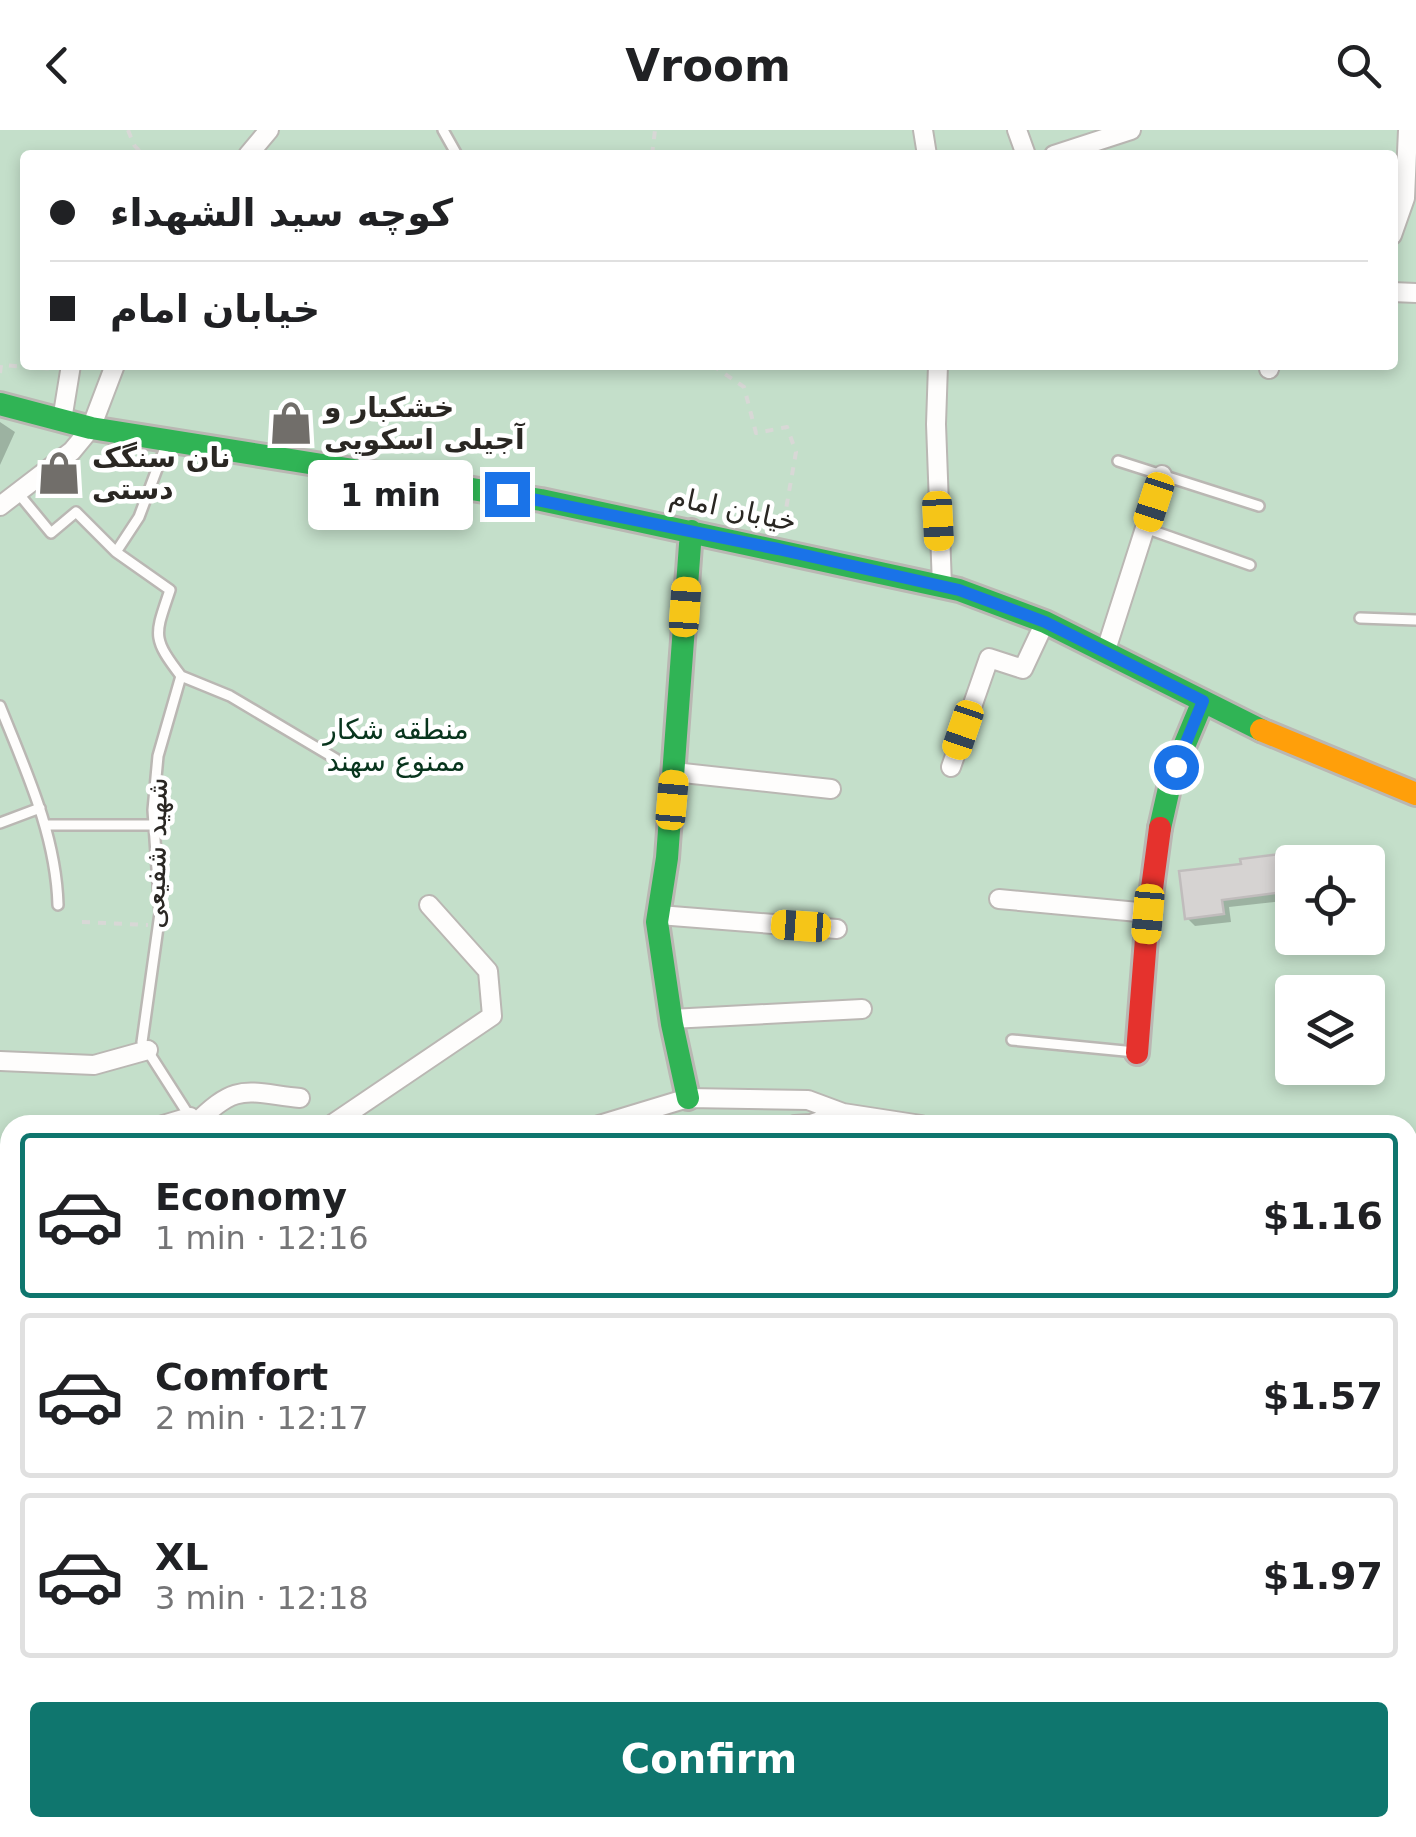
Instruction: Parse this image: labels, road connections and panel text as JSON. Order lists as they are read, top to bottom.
{
  "streets": {
    "street": ["خیابان امام"],
    "lane": ["شهید شفیعی"]
  },
  "parks": ["منطقه شکار ممنوع سهند"],
  "places": {
    "shop": ["خشکبار و آجیلی اسکویی", "نان سنگک دستی"]
  },
  "page": {
    "header": "Vroom",
    "banner": ["کوچه سید الشهداء", "خیابان امام"],
    "bubble": "1 min",
    "list": [
      {
        "name": "Economy",
        "note": "1 min · 12:16",
        "value": "$1.16"
      },
      {
        "name": "Comfort",
        "note": "2 min · 12:17",
        "value": "$1.57"
      },
      {
        "name": "XL",
        "note": "3 min · 12:18",
        "value": "$1.97"
      }
    ],
    "buttons": "Confirm"
  }
}
